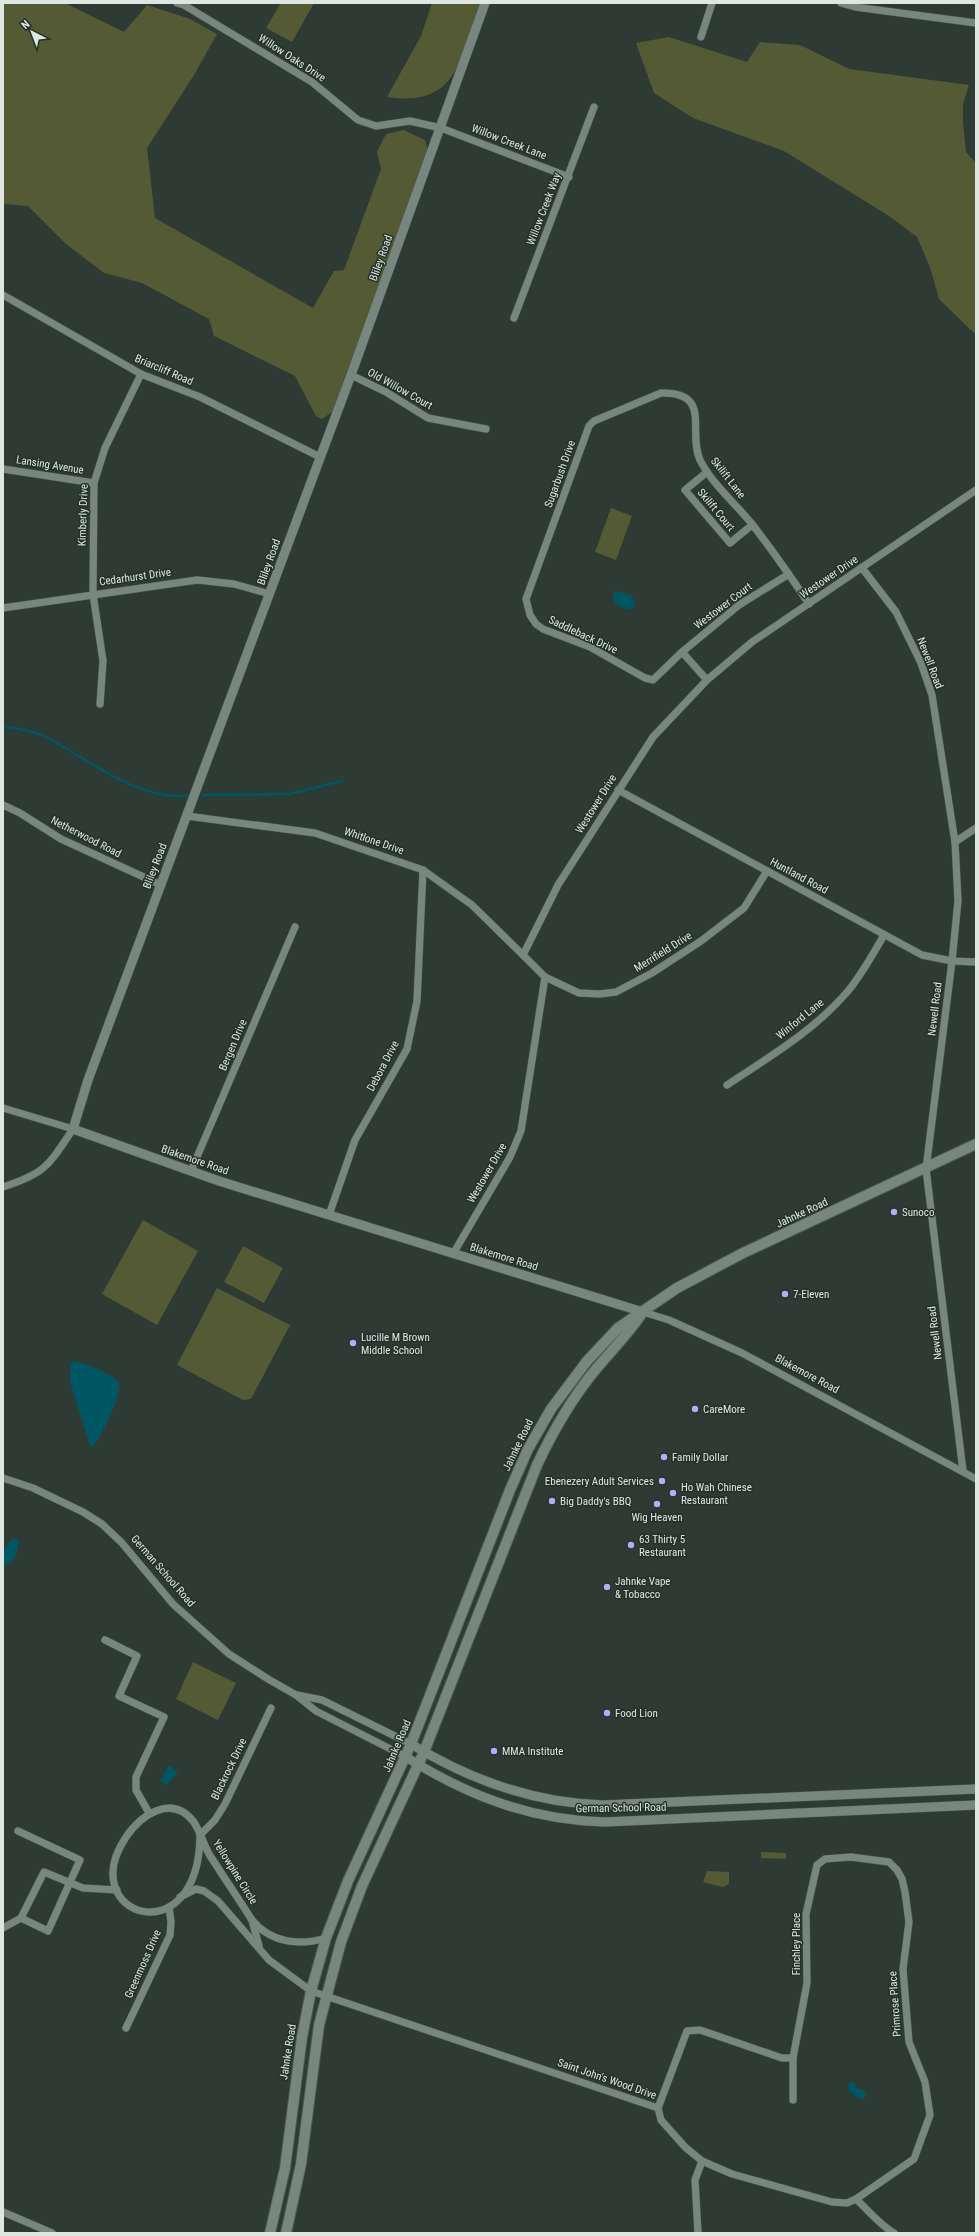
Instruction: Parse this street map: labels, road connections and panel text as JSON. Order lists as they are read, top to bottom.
{
  "streets": {
    "main road": ["Jahnke Road"],
    "street": [
      "Willow Oaks Drive",
      "Willow Creek Lane",
      "Willow Creek Way",
      "Bliley Road",
      "Briarcliff Road",
      "Old Willow Court",
      "Lansing Avenue",
      "Sugarbush Drive",
      "Skilift Lane",
      "Skilift Court",
      "Kimberly Drive",
      "Cedarhurst Drive",
      "Westower Drive",
      "Westower Court",
      "Saddleback Drive",
      "Newell Road",
      "Netherwood Road",
      "Whitlone Drive",
      "Huntland Road",
      "Merrifield Drive",
      "Winford Lane",
      "Bergen Drive",
      "Debora Drive",
      "Blakemore Road",
      "German School Road",
      "Blackrock Drive",
      "Yellowpine Circle",
      "Finchley Place",
      "Greenmoss Drive",
      "Primrose Place",
      "Saint John's Wood Drive"
    ]
  },
  "crossings": [
    ["Willow Oaks Drive", "Willow Creek Lane"],
    ["Willow Oaks Drive", "Bliley Road"],
    ["Willow Creek Lane", "Willow Creek Way"],
    ["Willow Creek Lane", "Bliley Road"],
    ["Bliley Road", "Briarcliff Road"],
    ["Bliley Road", "Old Willow Court"],
    ["Bliley Road", "Cedarhurst Drive"],
    ["Bliley Road", "Netherwood Road"],
    ["Bliley Road", "Whitlone Drive"],
    ["Bliley Road", "Blakemore Road"],
    ["Briarcliff Road", "Kimberly Drive"],
    ["Lansing Avenue", "Kimberly Drive"],
    ["Sugarbush Drive", "Skilift Lane"],
    ["Sugarbush Drive", "Saddleback Drive"],
    ["Skilift Lane", "Skilift Court"],
    ["Skilift Lane", "Westower Court"],
    ["Kimberly Drive", "Cedarhurst Drive"],
    ["Westower Drive", "Newell Road"],
    ["Westower Drive", "Whitlone Drive"],
    ["Westower Drive", "Huntland Road"],
    ["Westower Drive", "Merrifield Drive"],
    ["Westower Drive", "Blakemore Road"],
    ["Westower Court", "Saddleback Drive"],
    ["Newell Road", "Huntland Road"],
    ["Newell Road", "Blakemore Road"],
    ["Newell Road", "Jahnke Road"],
    ["Whitlone Drive", "Debora Drive"],
    ["Huntland Road", "Merrifield Drive"],
    ["Huntland Road", "Winford Lane"],
    ["Bergen Drive", "Blakemore Road"],
    ["Debora Drive", "Blakemore Road"],
    ["Blakemore Road", "Jahnke Road"],
    ["Jahnke Road", "German School Road"],
    ["Jahnke Road", "Yellowpine Circle"],
    ["Jahnke Road", "Saint John's Wood Drive"],
    ["Blackrock Drive", "Yellowpine Circle"],
    ["Blackrock Drive", "Greenmoss Drive"],
    ["Yellowpine Circle", "Greenmoss Drive"],
    ["Yellowpine Circle", "Saint John's Wood Drive"],
    ["Finchley Place", "Primrose Place"],
    ["Primrose Place", "Saint John's Wood Drive"]
  ],
  "places": [
    "Sunoco",
    "7-Eleven",
    "Lucille M Brown Middle School",
    "CareMore",
    "Family Dollar",
    "Ebenezery Adult Services",
    "Ho Wah Chinese Restaurant",
    "Big Daddy's BBQ",
    "Wig Heaven",
    "63 Thirty 5 Restaurant",
    "Jahnke Vape & Tobacco",
    "Food Lion",
    "MMA Institute"
  ],
  "north": "top left"
}
